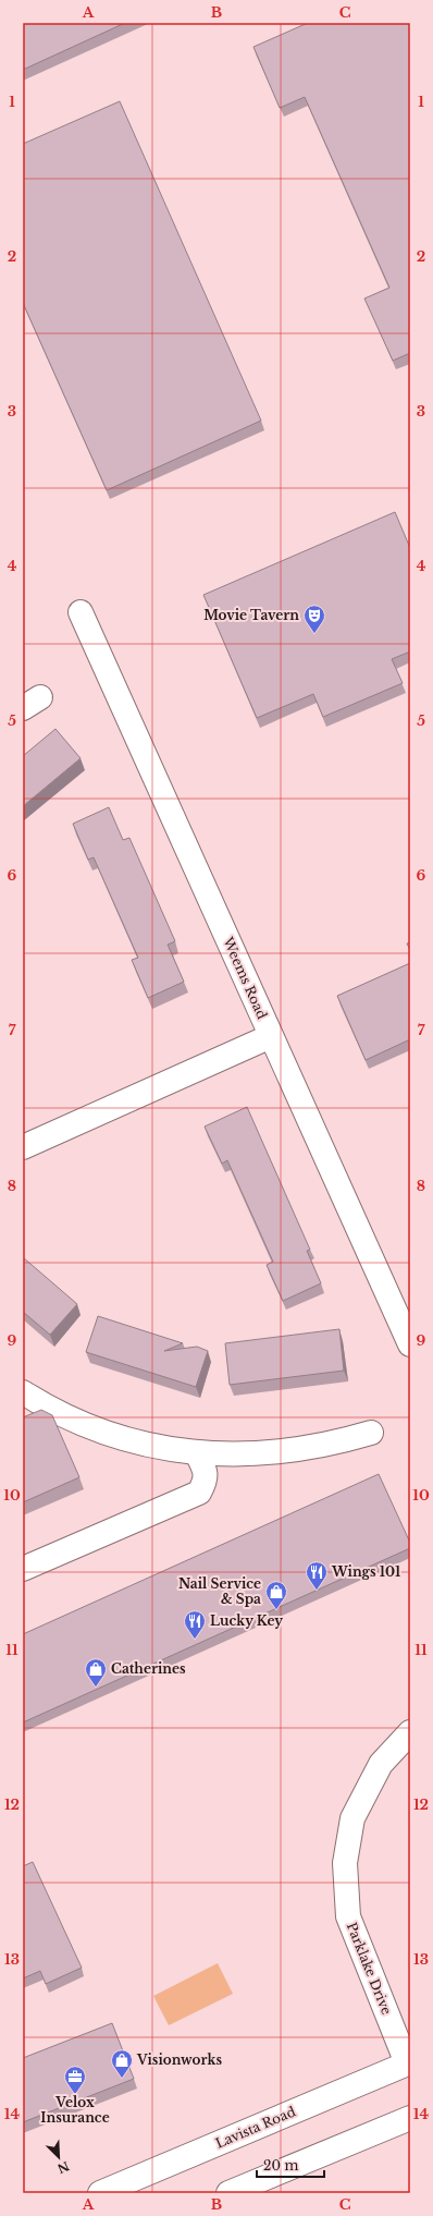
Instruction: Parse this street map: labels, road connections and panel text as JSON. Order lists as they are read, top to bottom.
{
  "streets": {
    "street": ["Weems Road", "Parklake Drive", "Lavista Road"]
  },
  "crossings": [
    ["Parklake Drive", "Lavista Road"]
  ],
  "places": {
    "theatre": ["Movie Tavern"],
    "restaurant": ["Wings 101", "Lucky Key"],
    "shop": ["Nail Service & Spa", "Catherines", "Visionworks"],
    "office": ["Velox Insurance"]
  },
  "scale_bar": "20 m",
  "north": "bottom right",
  "grid": {
    "columns": ["A", "B", "C"],
    "rows": [
      "1",
      "2",
      "3",
      "4",
      "5",
      "6",
      "7",
      "8",
      "9",
      "10",
      "11",
      "12",
      "13",
      "14"
    ]
  }
}
